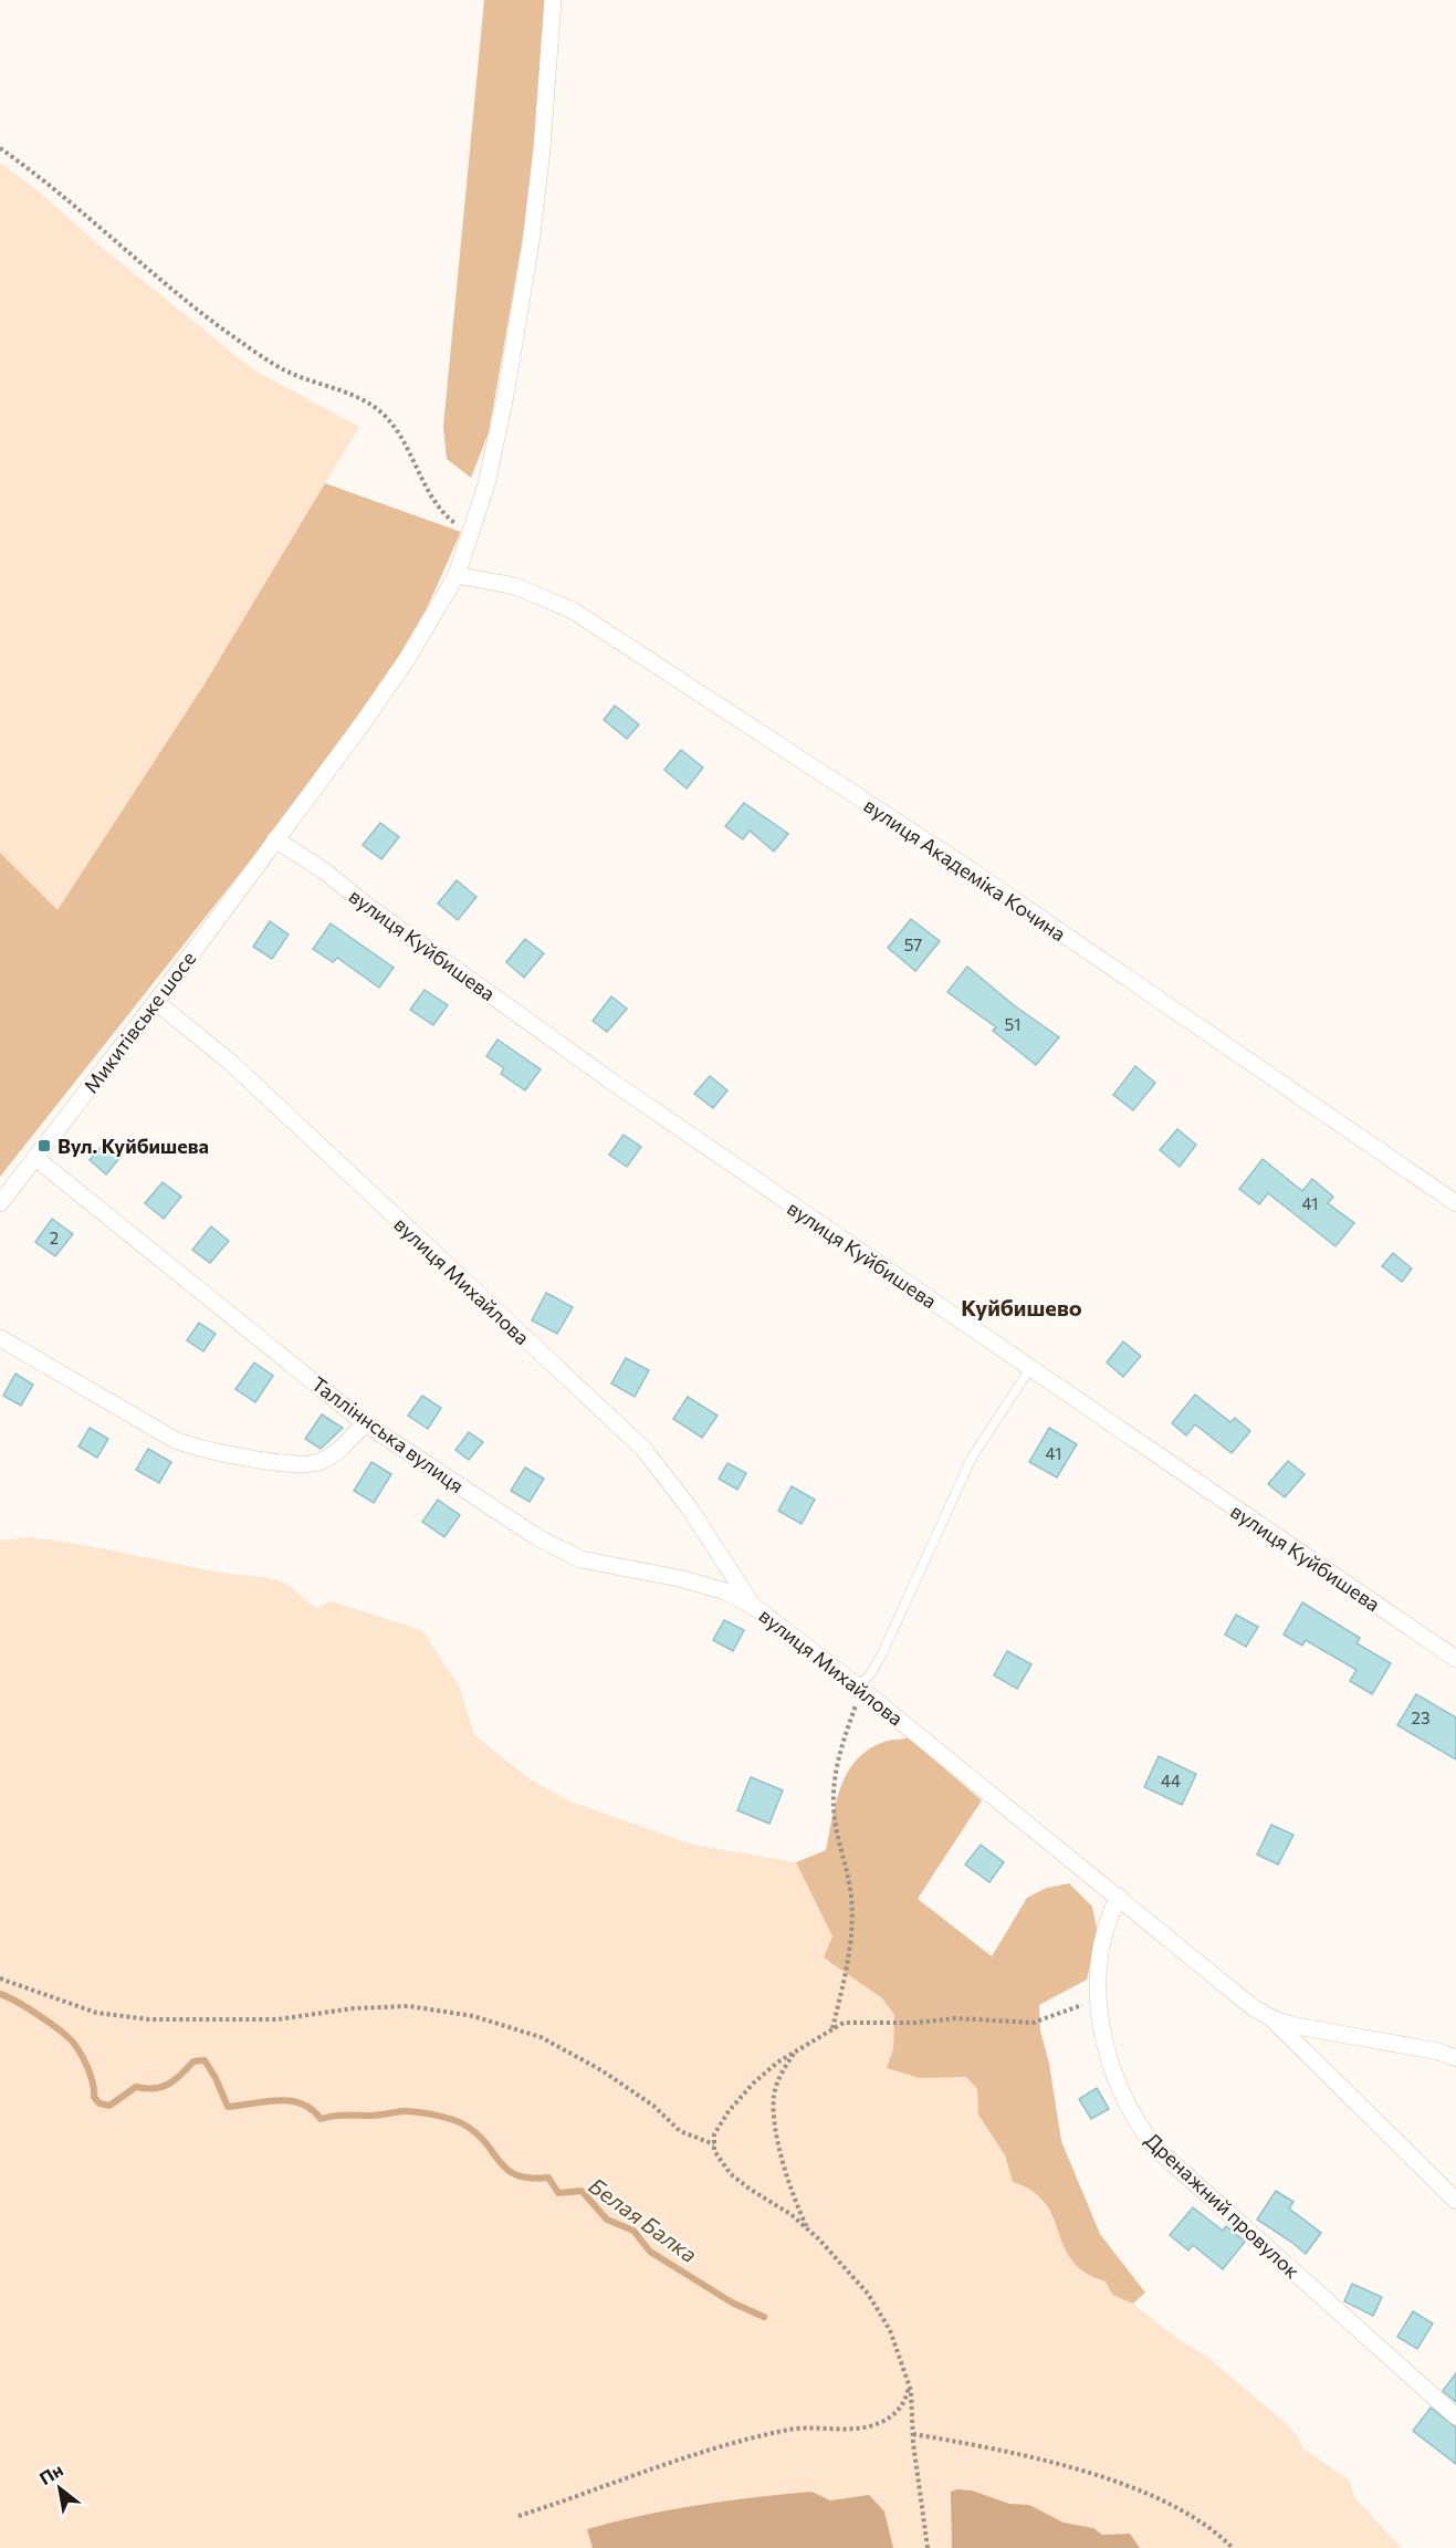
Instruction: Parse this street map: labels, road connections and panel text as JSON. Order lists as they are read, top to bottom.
{
  "streets": {
    "street": [
      "вулиця Академіка Кочина",
      "вулиця Куйбишева",
      "Микитівське шосе",
      "вулиця Михайлова",
      "Талліннська вулиця",
      "Дренажний провулок"
    ]
  },
  "crossings": [
    ["вулиця Академіка Кочина", "Микитівське шосе"],
    ["вулиця Куйбишева", "Микитівське шосе"],
    ["Микитівське шосе", "вулиця Михайлова"],
    ["Микитівське шосе", "Талліннська вулиця"],
    ["вулиця Михайлова", "Талліннська вулиця"],
    ["вулиця Михайлова", "Дренажний провулок"]
  ],
  "districts": ["Куйбишево"],
  "water": ["Белая Балка"],
  "places": {
    "transit": ["Вул. Куйбишева"]
  },
  "house_numbers": [
    "57",
    "51",
    "41",
    "2",
    "41",
    "23",
    "44"
  ],
  "north": "top left"
}
